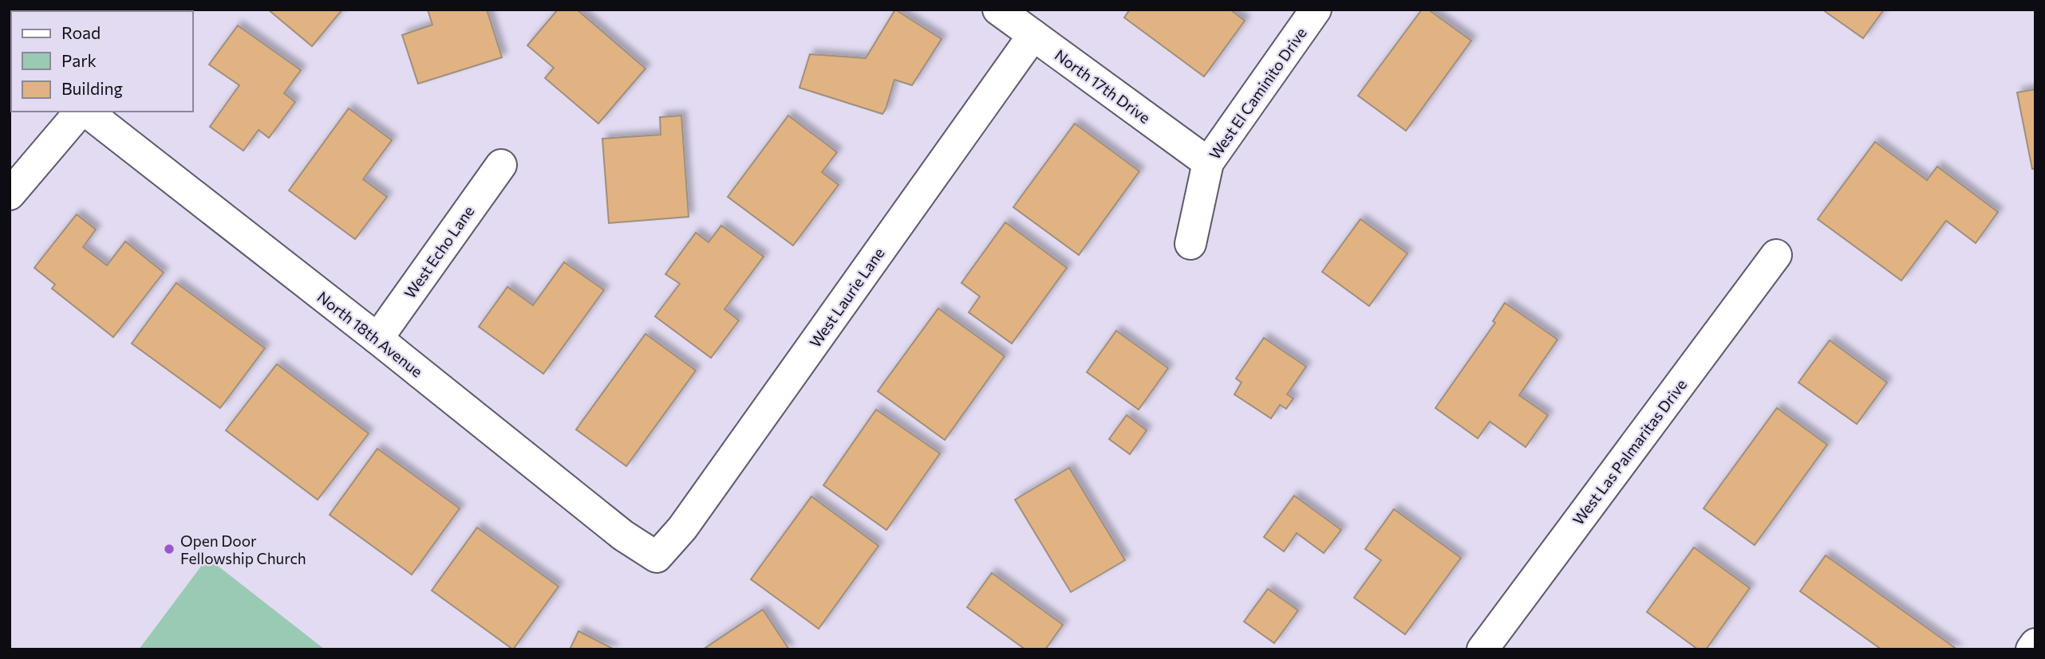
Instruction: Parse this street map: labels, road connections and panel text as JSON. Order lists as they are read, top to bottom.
{
  "streets": {
    "street": [
      "North 17th Drive",
      "West El Caminito Drive",
      "West Echo Lane",
      "West Laurie Lane",
      "North 18th Avenue",
      "West Las Palmaritas Drive"
    ]
  },
  "crossings": [
    ["North 17th Drive", "West El Caminito Drive"],
    ["North 17th Drive", "West Laurie Lane"],
    ["West Echo Lane", "North 18th Avenue"],
    ["West Laurie Lane", "North 18th Avenue"]
  ],
  "places": ["Open Door Fellowship Church"],
  "legend": ["Road", "Park", "Building"]
}
